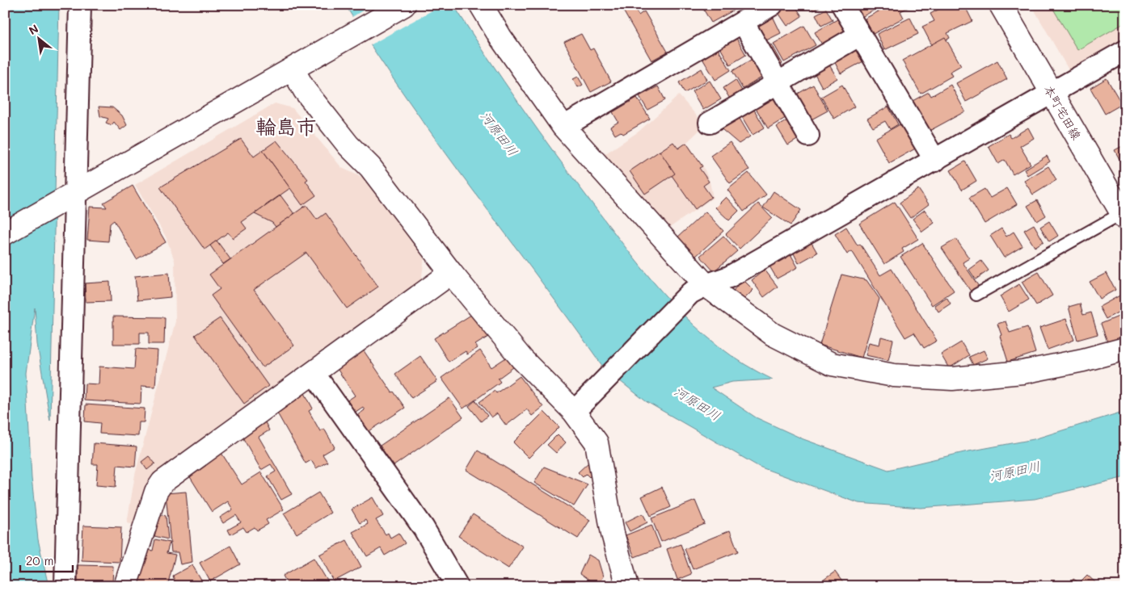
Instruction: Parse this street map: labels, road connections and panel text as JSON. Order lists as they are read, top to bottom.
{
  "streets": {
    "street": ["本町宅田線"]
  },
  "districts": ["輪島市"],
  "water": ["河原田川"],
  "scale_bar": "20 m",
  "north": "top left"
}
